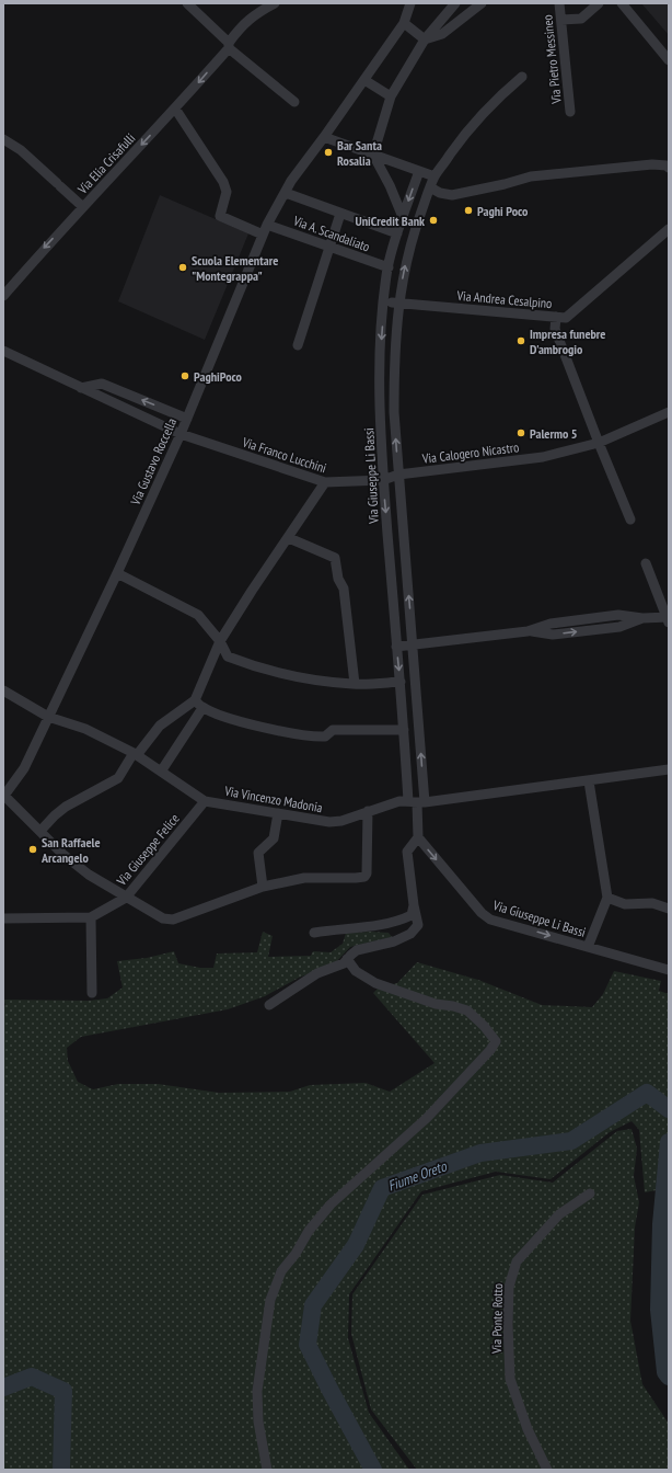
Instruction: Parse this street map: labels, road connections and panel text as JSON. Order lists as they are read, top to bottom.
{
  "streets": {
    "street": [
      "Via Pietro Messineo",
      "Via Elia Crisafulli",
      "Via A. Scandaliato",
      "Via Andrea Cesalpino",
      "Via Calogero Nicastro",
      "Via Franco Lucchini",
      "Via Gustavo Roccella",
      "Via Giuseppe Li Bassi",
      "Via Vincenzo Madonia",
      "Via Giuseppe Felice",
      "Via Ponte Rotto"
    ]
  },
  "crossings": [
    ["Via A. Scandaliato", "Via Gustavo Roccella"],
    ["Via A. Scandaliato", "Via Giuseppe Li Bassi"],
    ["Via Andrea Cesalpino", "Via Giuseppe Li Bassi"],
    ["Via Calogero Nicastro", "Via Franco Lucchini"],
    ["Via Calogero Nicastro", "Via Giuseppe Li Bassi"],
    ["Via Franco Lucchini", "Via Gustavo Roccella"],
    ["Via Franco Lucchini", "Via Giuseppe Li Bassi"],
    ["Via Gustavo Roccella", "Via Vincenzo Madonia"],
    ["Via Giuseppe Li Bassi", "Via Vincenzo Madonia"],
    ["Via Vincenzo Madonia", "Via Giuseppe Felice"]
  ],
  "one_way": ["Via Elia Crisafulli"],
  "water": ["Fiume Oreto"],
  "places": [
    "Bar Santa Rosalia",
    "Paghi Poco",
    "UniCredit Bank",
    "Scuola Elementare \"Montegrappa\"",
    "Impresa funebre D'ambrogio",
    "PaghiPoco",
    "Palermo 5",
    "San Raffaele Arcangelo"
  ]
}
